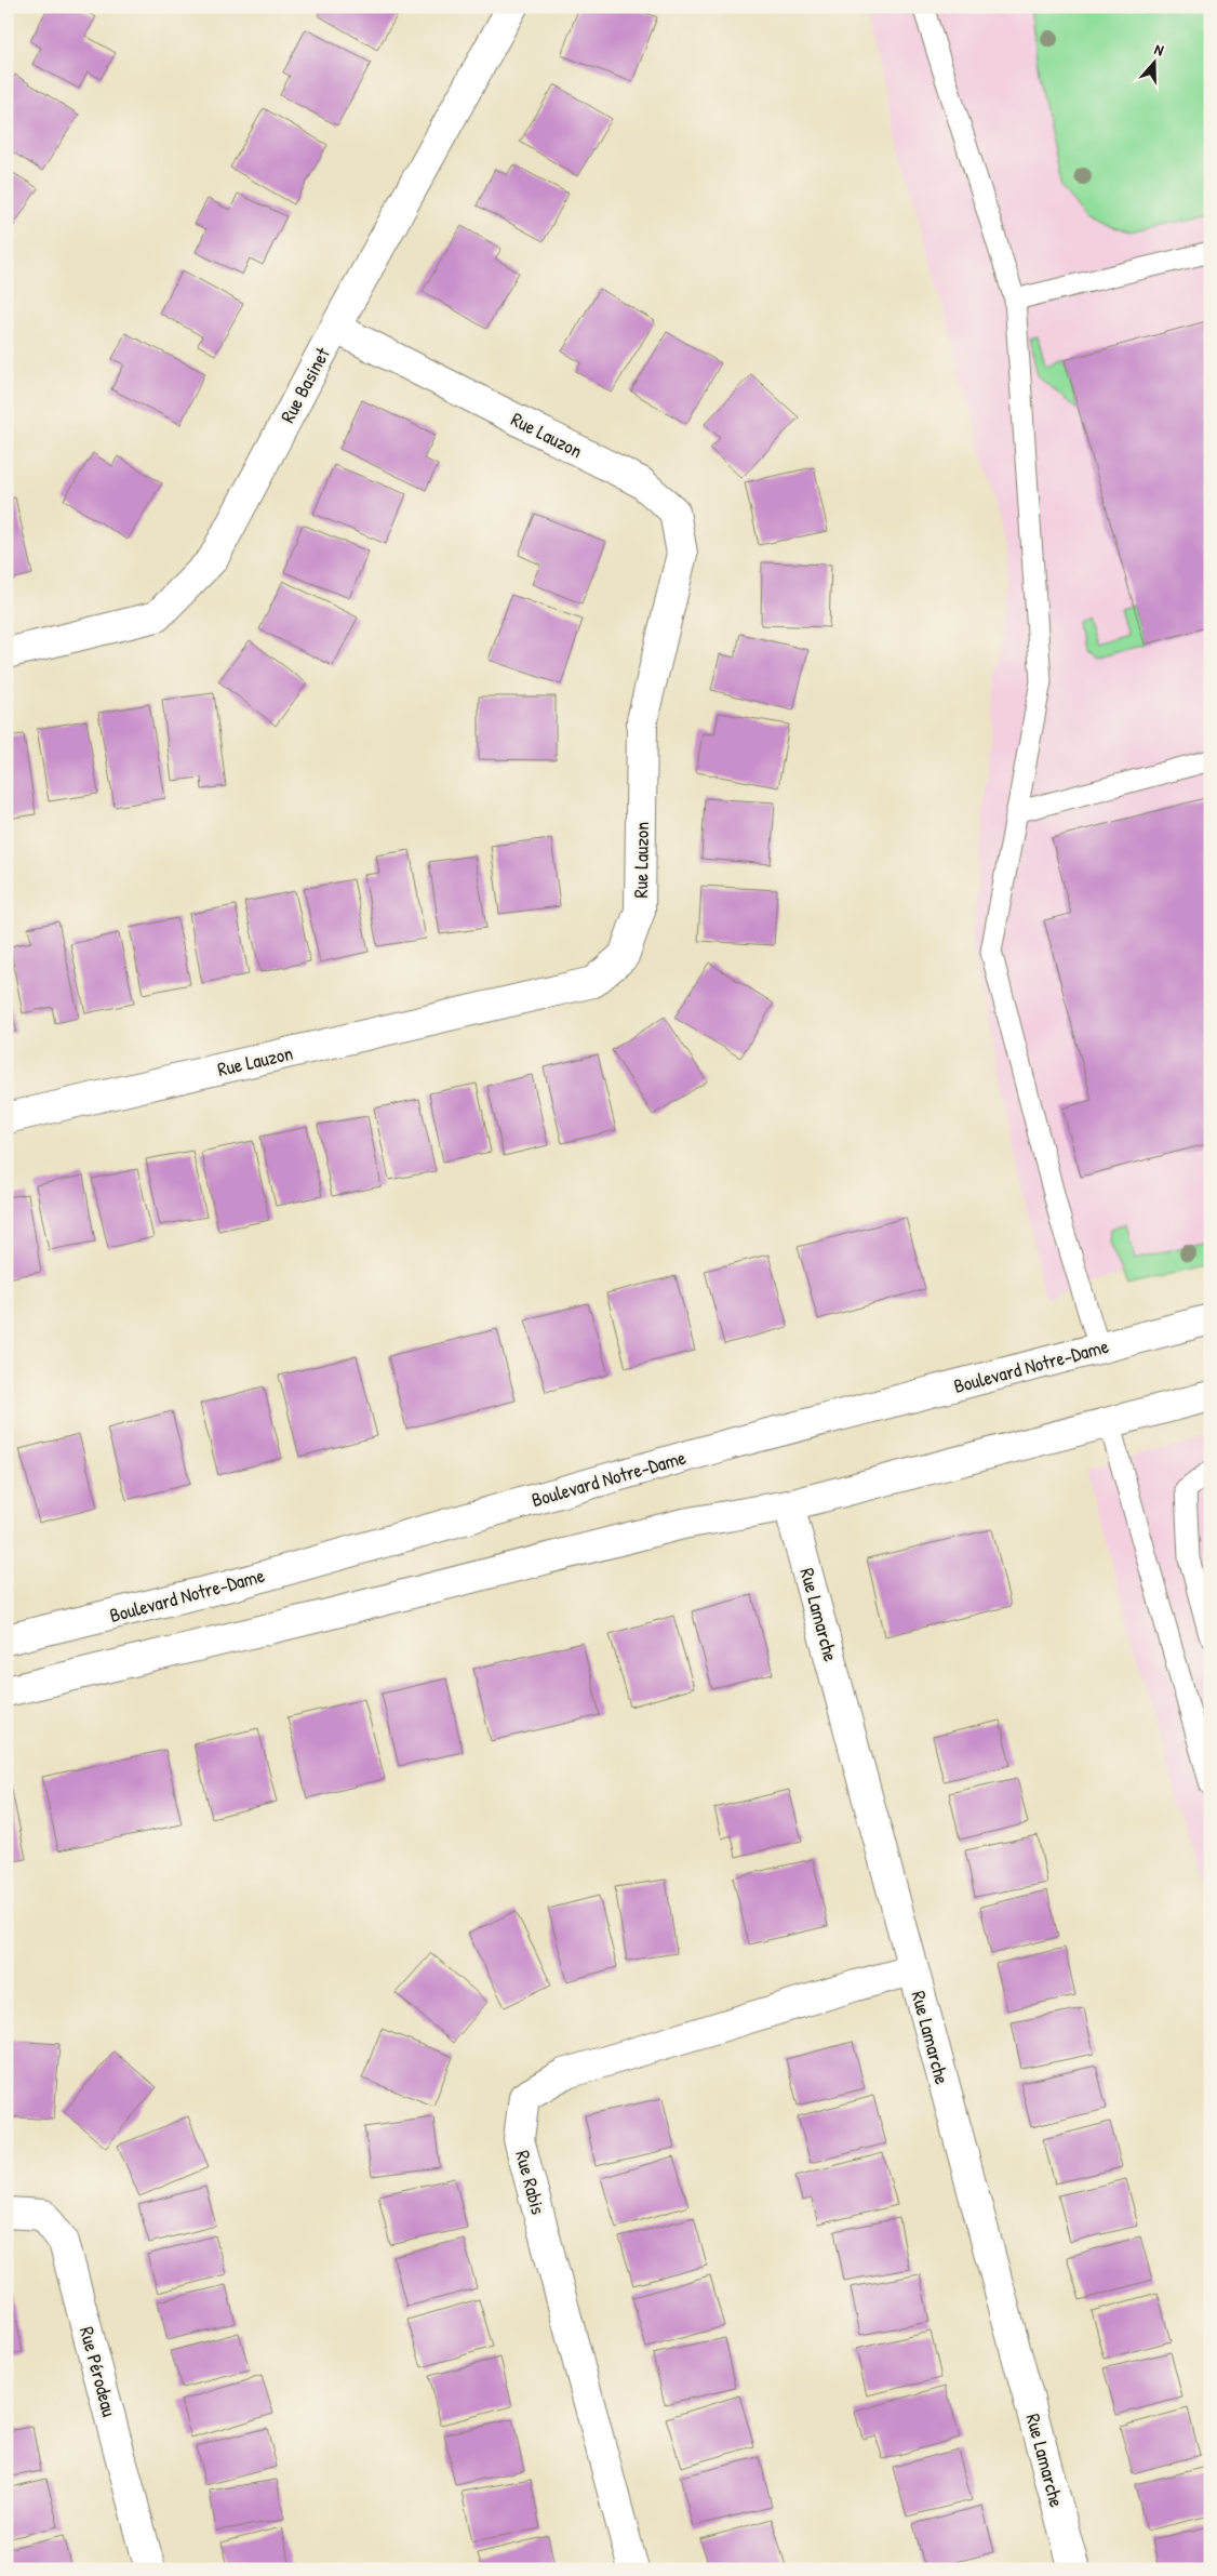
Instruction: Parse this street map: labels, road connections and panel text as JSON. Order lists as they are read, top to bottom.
{
  "streets": {
    "street": [
      "Rue Basinet",
      "Rue Lauzon",
      "Boulevard Notre-Dame",
      "Rue Lamarche",
      "Rue Rabis",
      "Rue Pérodeau"
    ]
  },
  "crossings": [
    ["Rue Basinet", "Rue Lauzon"],
    ["Rue Lamarche", "Rue Rabis"]
  ],
  "north": "top"
}
